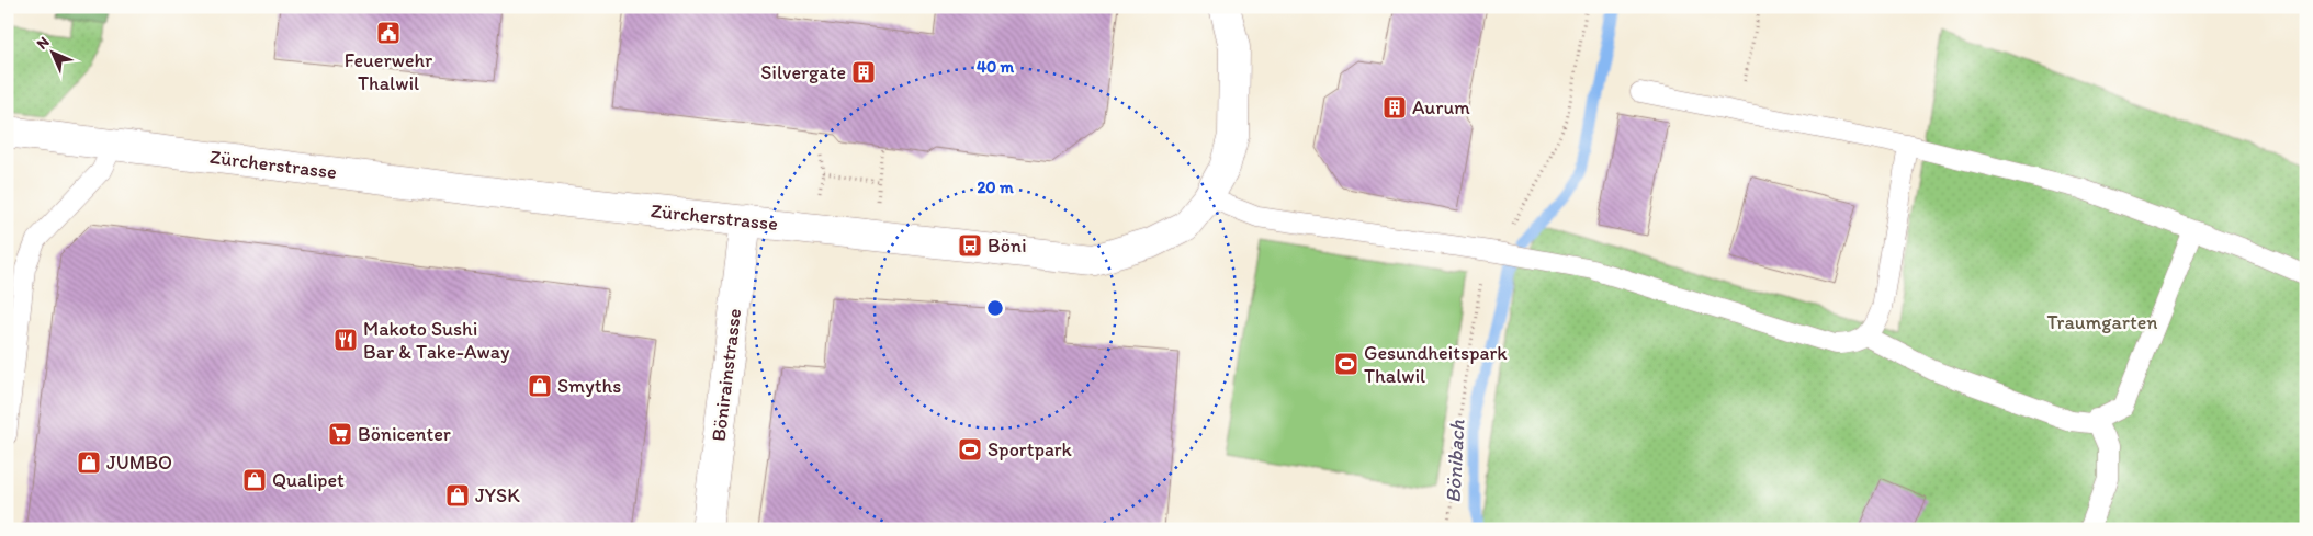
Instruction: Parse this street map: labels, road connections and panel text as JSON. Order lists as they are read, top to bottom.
{
  "streets": {
    "street": ["Zürcherstrasse", "Bönirainstrasse"]
  },
  "crossings": [
    ["Zürcherstrasse", "Bönirainstrasse"]
  ],
  "water": ["Bönibach"],
  "parks": ["Traumgarten"],
  "places": {
    "public building": ["Feuerwehr Thalwil"],
    "building": ["Silvergate", "Aurum"],
    "bus stop": ["Böni"],
    "restaurant": ["Makoto Sushi Bar & Take-Away"],
    "sports": ["Gesundheitspark Thalwil", "Sportpark"],
    "shop": [
      "Smyths",
      "JUMBO",
      "Qualipet",
      "JYSK"
    ],
    "supermarket": ["Bönicenter"]
  },
  "north": "top left",
  "rings": ["40 m", "20 m"]
}
